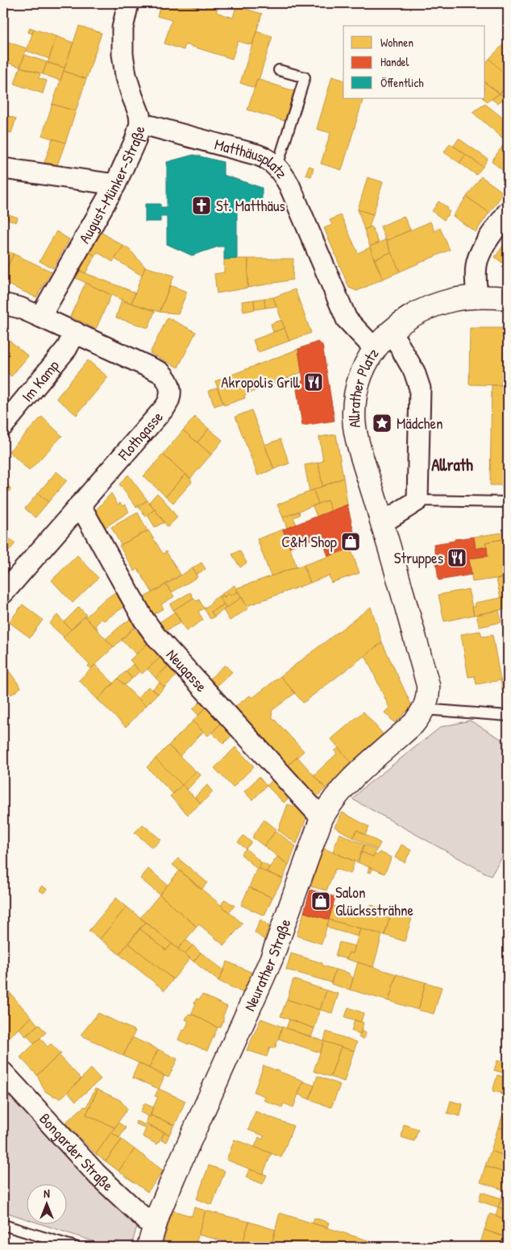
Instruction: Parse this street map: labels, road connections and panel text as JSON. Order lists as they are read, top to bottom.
{
  "streets": {
    "street": [
      "Matthäusplatz",
      "August-Münker-Straße",
      "Im Kamp",
      "Allrather Platz",
      "Flothgasse",
      "Neugasse",
      "Neurather Straße",
      "Bongarder Straße"
    ]
  },
  "crossings": [
    ["Matthäusplatz", "August-Münker-Straße"],
    ["Matthäusplatz", "Allrather Platz"],
    ["August-Münker-Straße", "Flothgasse"],
    ["Im Kamp", "Flothgasse"],
    ["Allrather Platz", "Neurather Straße"],
    ["Flothgasse", "Neugasse"],
    ["Neugasse", "Neurather Straße"],
    ["Neurather Straße", "Bongarder Straße"]
  ],
  "districts": ["Allrath"],
  "places": {
    "church": ["St. Matthäus"],
    "restaurant": ["Akropolis Grill", "Struppes"],
    "place": ["Mädchen"],
    "shop": ["C&M Shop", "Salon Glückssträhne"]
  },
  "legend": ["Wohnen", "Handel", "Öffentlich"],
  "north": "top"
}
